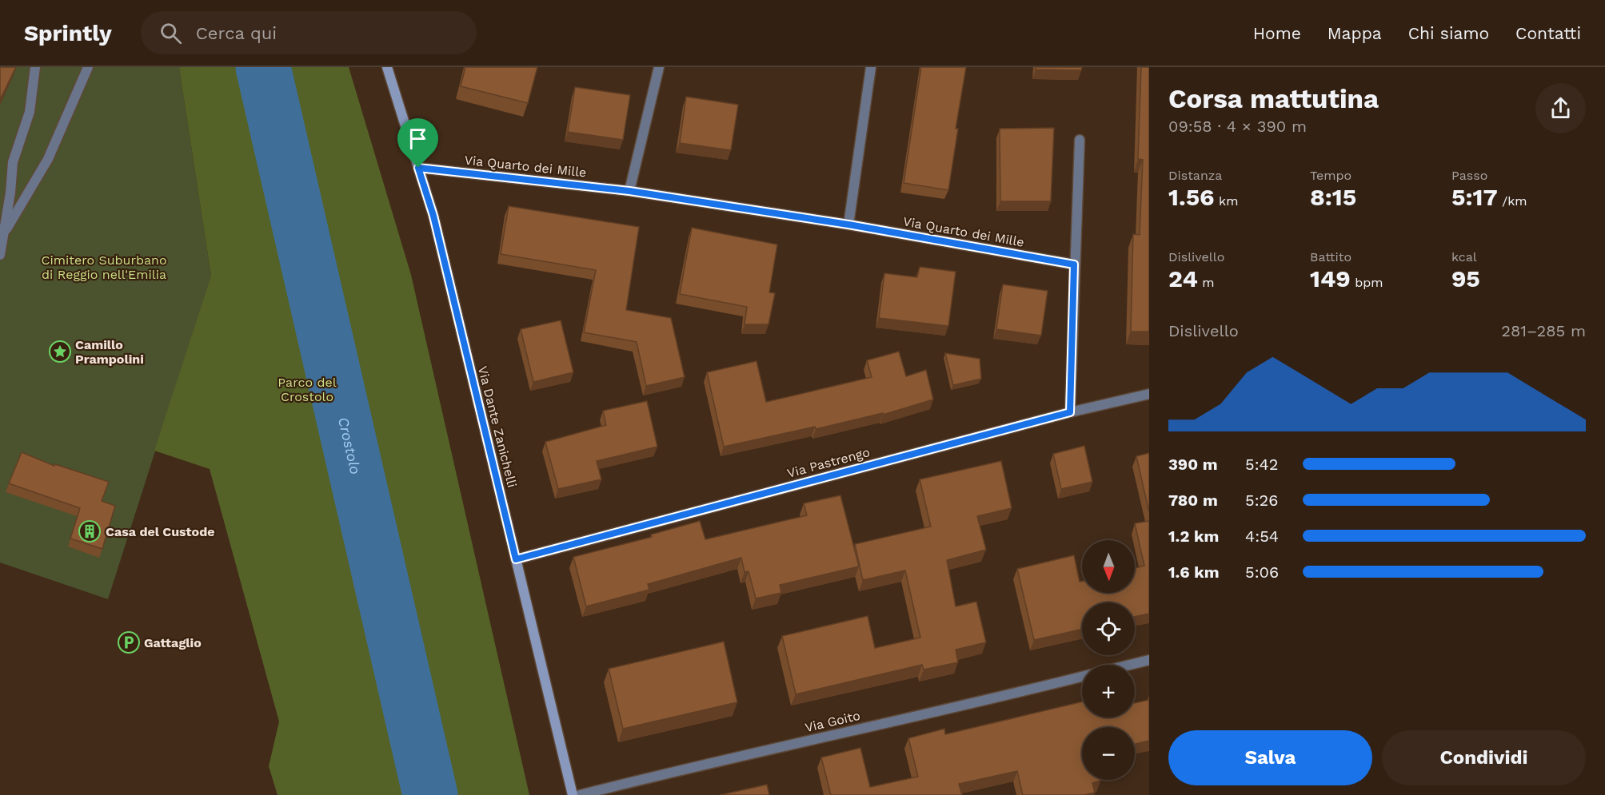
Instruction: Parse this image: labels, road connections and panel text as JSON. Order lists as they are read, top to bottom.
{
  "streets": {
    "street": [
      "Via Quarto dei Mille",
      "Via Dante Zanichelli",
      "Via Pastrengo",
      "Via Goito"
    ]
  },
  "crossings": [
    ["Via Quarto dei Mille", "Via Dante Zanichelli"],
    ["Via Dante Zanichelli", "Via Pastrengo"]
  ],
  "water": ["Crostolo"],
  "parks": ["Cimitero Suburbano di Reggio nell'Emilia", "Parco del Crostolo"],
  "places": {
    "place": ["Camillo Prampolini"],
    "building": ["Casa del Custode"],
    "parking": ["Gattaglio"]
  },
  "north": "bottom",
  "page": {
    "header": "Sprintly",
    "search": "Cerca qui",
    "nav": [
      "Home",
      "Mappa",
      "Chi siamo",
      "Contatti"
    ],
    "heading": ["Corsa mattutina", "09:58 · 4 × 390 m"],
    "stats": [
      ["Distanza", "1.56 km"],
      ["Tempo", "8:15"],
      ["Passo", "5:17 /km"],
      ["Dislivello", "24 m"],
      ["Battito", "149 bpm"],
      ["kcal", "95"]
    ],
    "chart": ["Dislivello", "281–285 m"],
    "list": [
      {
        "name": "390 m",
        "note": "5:42"
      },
      {
        "name": "780 m",
        "note": "5:26"
      },
      {
        "name": "1.2 km",
        "note": "4:54"
      },
      {
        "name": "1.6 km",
        "note": "5:06"
      }
    ],
    "map_buttons": ["+", "−"],
    "buttons": ["Salva", "Condividi"]
  }
}
